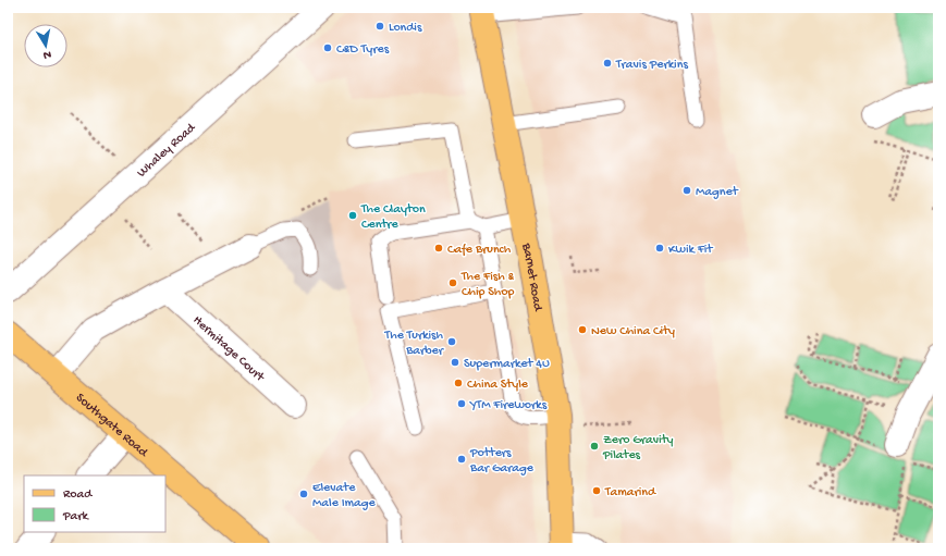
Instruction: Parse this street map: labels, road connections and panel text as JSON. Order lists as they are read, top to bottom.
{
  "streets": {
    "main road": ["Barnet Road", "Southgate Road"],
    "street": ["Whaley Road", "Hermitage Court"]
  },
  "places": [
    "Londis",
    "C&D Tyres",
    "Travis Perkins",
    "Magnet",
    "The Clayton Centre",
    "Cafe Brunch",
    "Kwik Fit",
    "The Fish & Chip Shop",
    "New China City",
    "The Turkish Barber",
    "Supermarket 4U",
    "China Style",
    "YTM Fireworks",
    "Zero Gravity Pilates",
    "Potters Bar Garage",
    "Tamarind",
    "Elevate Male Image"
  ],
  "legend": ["Road", "Park"],
  "north": "bottom"
}
